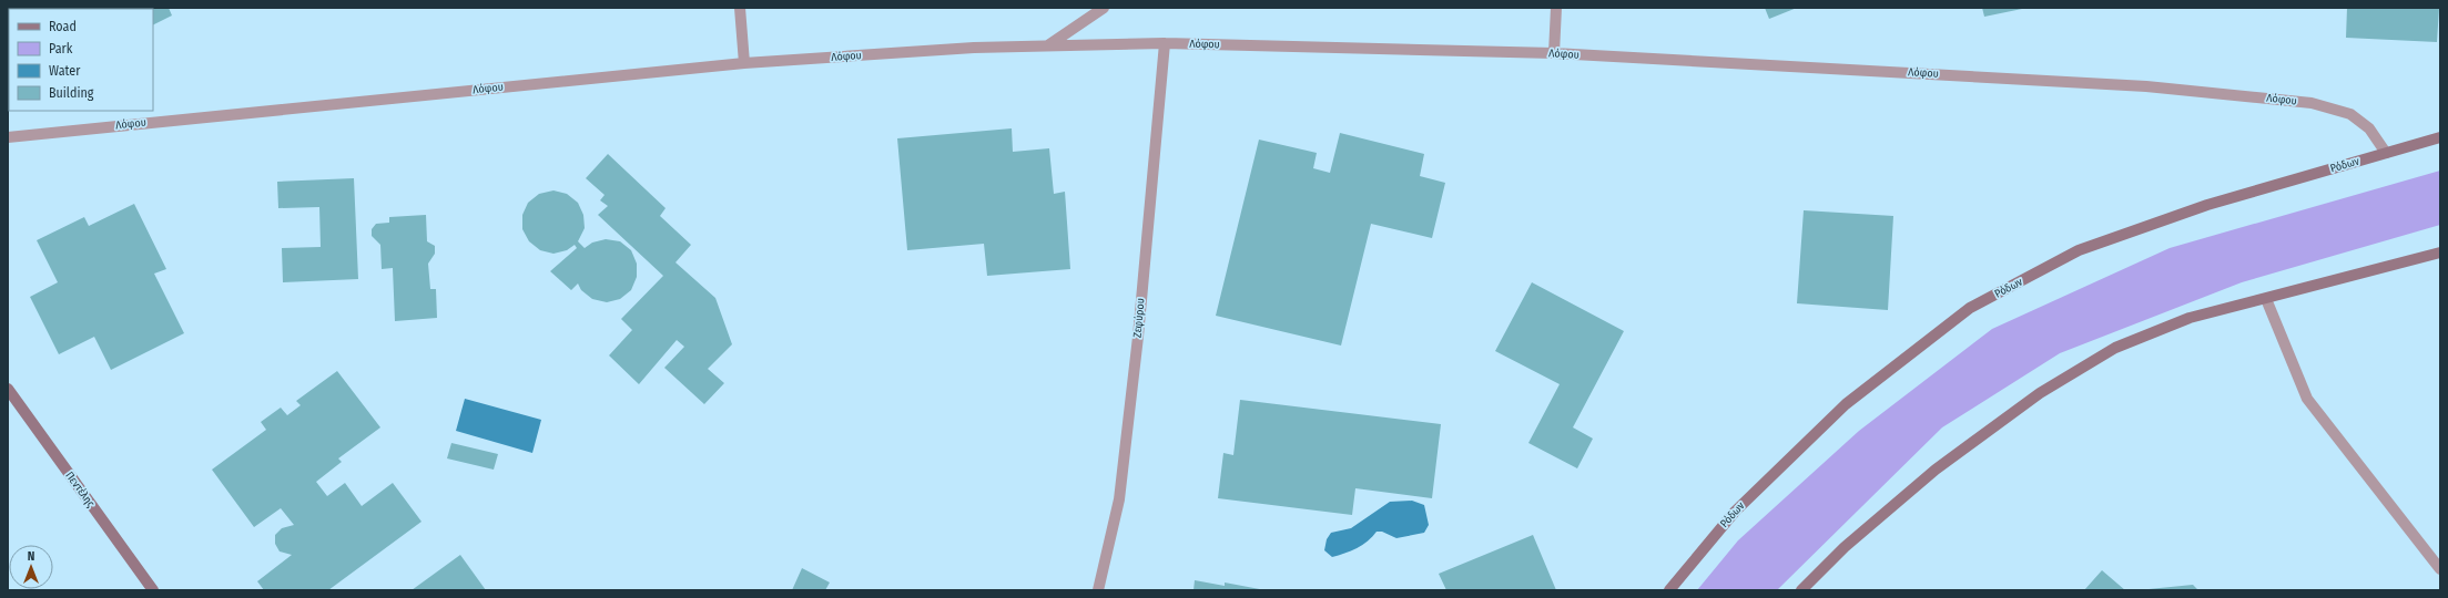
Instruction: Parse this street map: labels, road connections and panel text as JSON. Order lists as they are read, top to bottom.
{
  "streets": {
    "street": [
      "Λόφου",
      "Ρόδων",
      "Ζεφύρου",
      "Πεντέλης"
    ]
  },
  "crossings": [
    ["Λόφου", "Ρόδων"],
    ["Λόφου", "Ζεφύρου"]
  ],
  "legend": [
    "Road",
    "Park",
    "Water",
    "Building"
  ],
  "north": "top"
}
